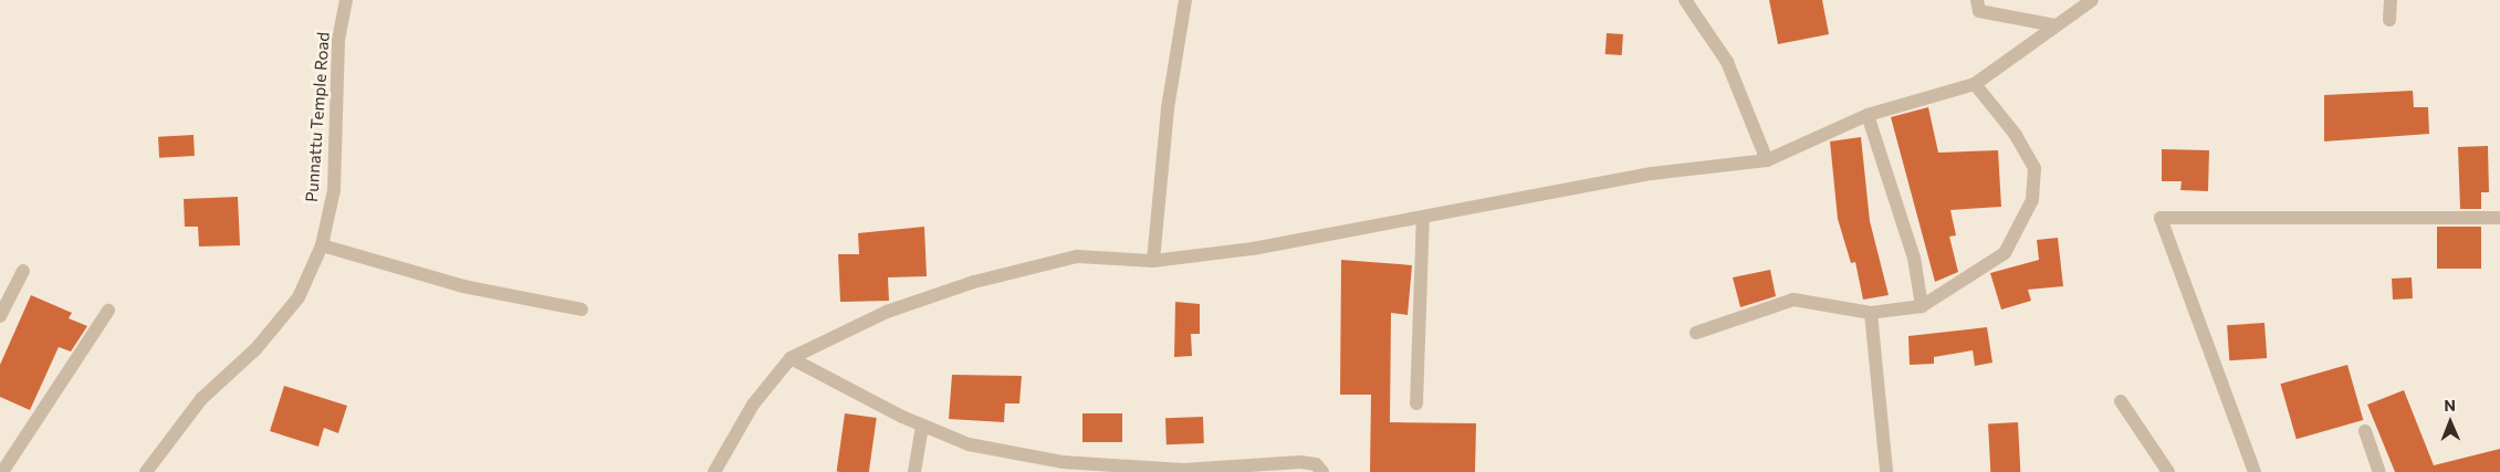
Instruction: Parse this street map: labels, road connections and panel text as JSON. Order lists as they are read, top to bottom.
{
  "streets": {
    "street": ["Punnattu Temple Road"]
  },
  "north": "top"
}
